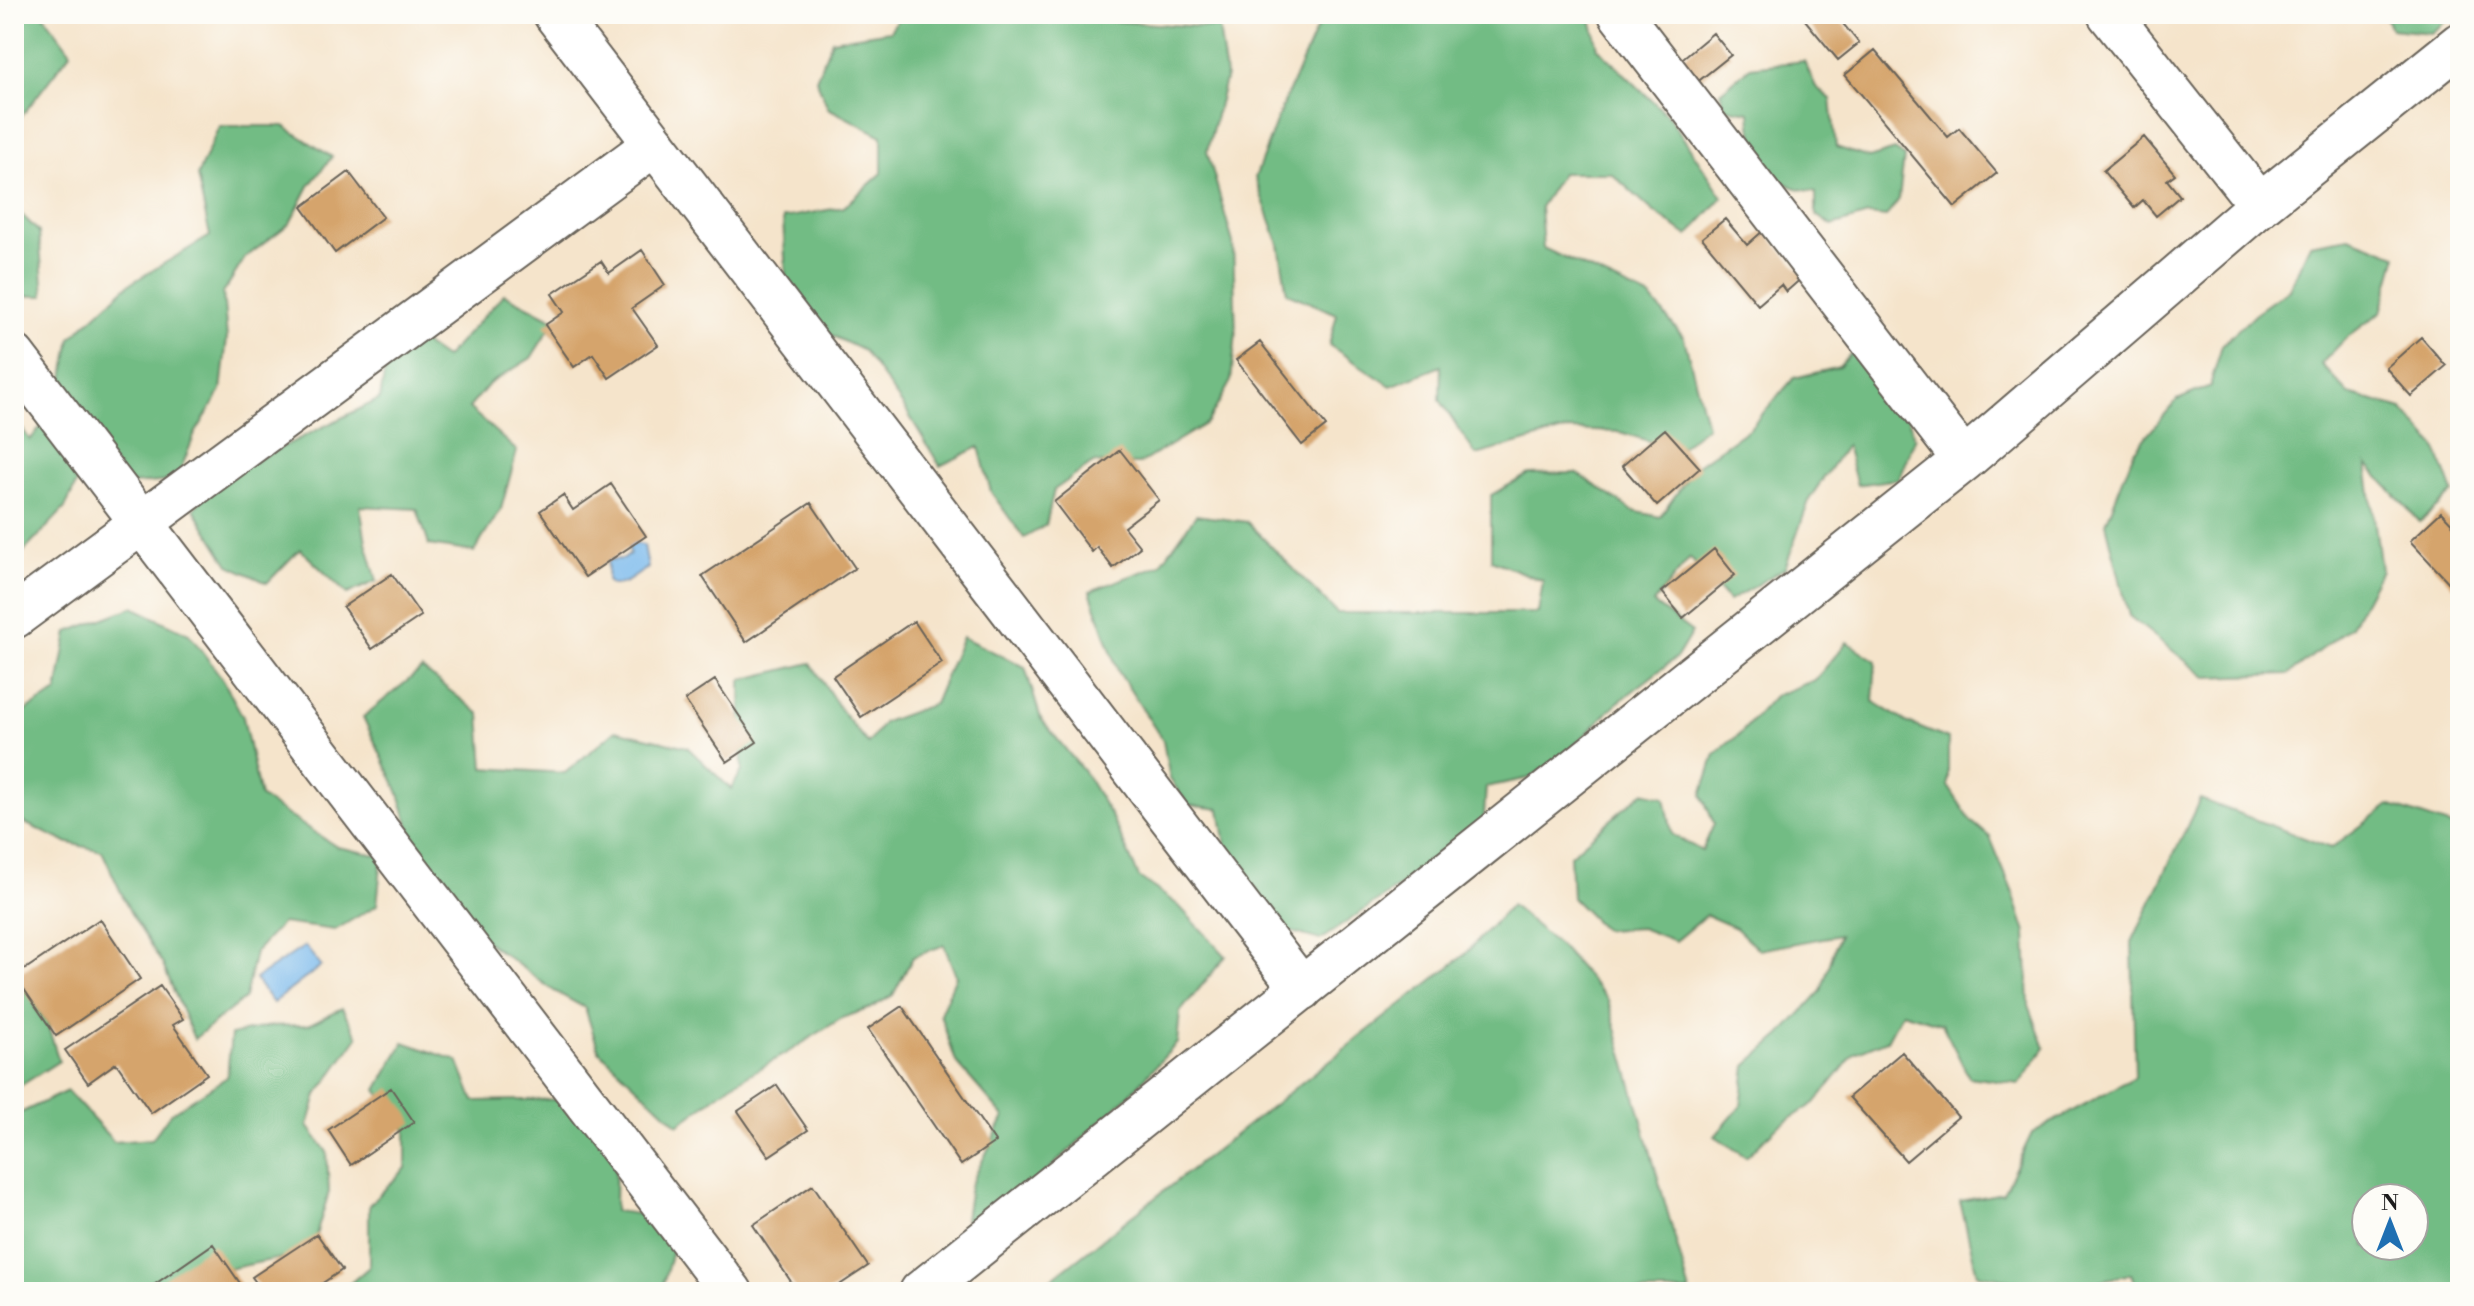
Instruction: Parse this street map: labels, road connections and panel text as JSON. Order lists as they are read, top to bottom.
{
  "north": "top"
}
